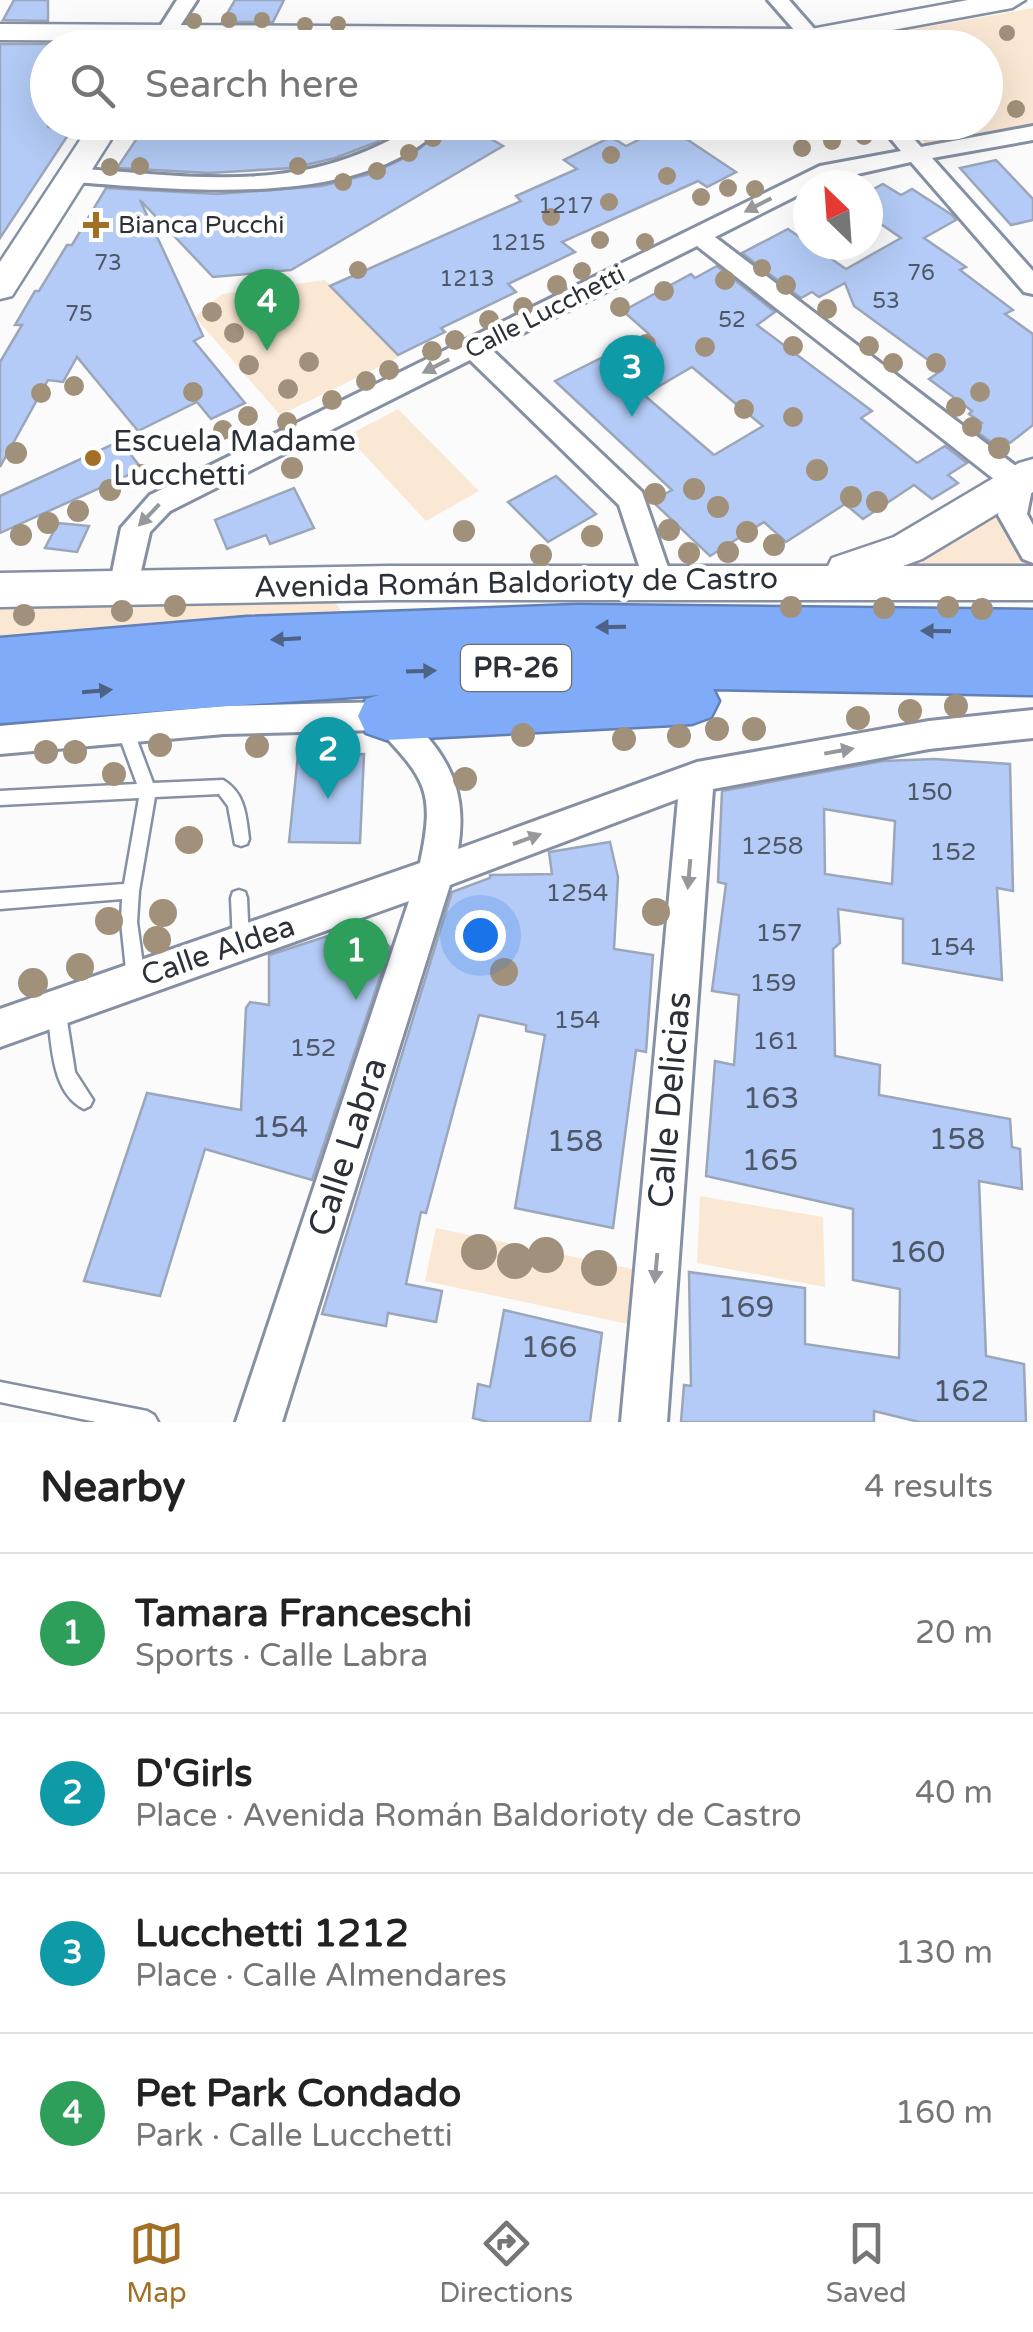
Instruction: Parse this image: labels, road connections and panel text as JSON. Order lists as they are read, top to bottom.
{
  "streets": {
    "highway": ["PR-26"],
    "street": [
      "Calle Lucchetti",
      "Avenida Román Baldorioty de Castro",
      "Calle Aldea",
      "Calle Delicias",
      "Calle Labra"
    ]
  },
  "crossings": [
    ["Calle Lucchetti", "Avenida Román Baldorioty de Castro"],
    ["Calle Aldea", "Calle Labra"]
  ],
  "one_way": ["Calle Lucchetti", "Calle Delicias"],
  "places": {
    "health": ["Bianca Pucchi"],
    "other": ["Escuela Madame Lucchetti"]
  },
  "house_numbers": [
    "1217",
    "1215",
    "73",
    "76",
    "1213",
    "53",
    "75",
    "52",
    "150",
    "1258",
    "152",
    "1254",
    "157",
    "154",
    "159",
    "154",
    "161",
    "152",
    "163",
    "154",
    "158",
    "158",
    "165",
    "160",
    "169",
    "166",
    "162"
  ],
  "north": "top left",
  "page": {
    "search": "Search here",
    "pins": [
      "4",
      "3",
      "2",
      "1"
    ],
    "heading": ["Nearby", "4 results"],
    "list": [
      {
        "mark": "1",
        "name": "Tamara Franceschi",
        "note": "Sports · Calle Labra",
        "value": "20 m"
      },
      {
        "mark": "2",
        "name": "D'Girls",
        "note": "Place · Avenida Román Baldorioty de Castro",
        "value": "40 m"
      },
      {
        "mark": "3",
        "name": "Lucchetti 1212",
        "note": "Place · Calle Almendares",
        "value": "130 m"
      },
      {
        "mark": "4",
        "name": "Pet Park Condado",
        "note": "Park · Calle Lucchetti",
        "value": "160 m"
      }
    ],
    "nav": ["Map", "Directions", "Saved"]
  }
}
